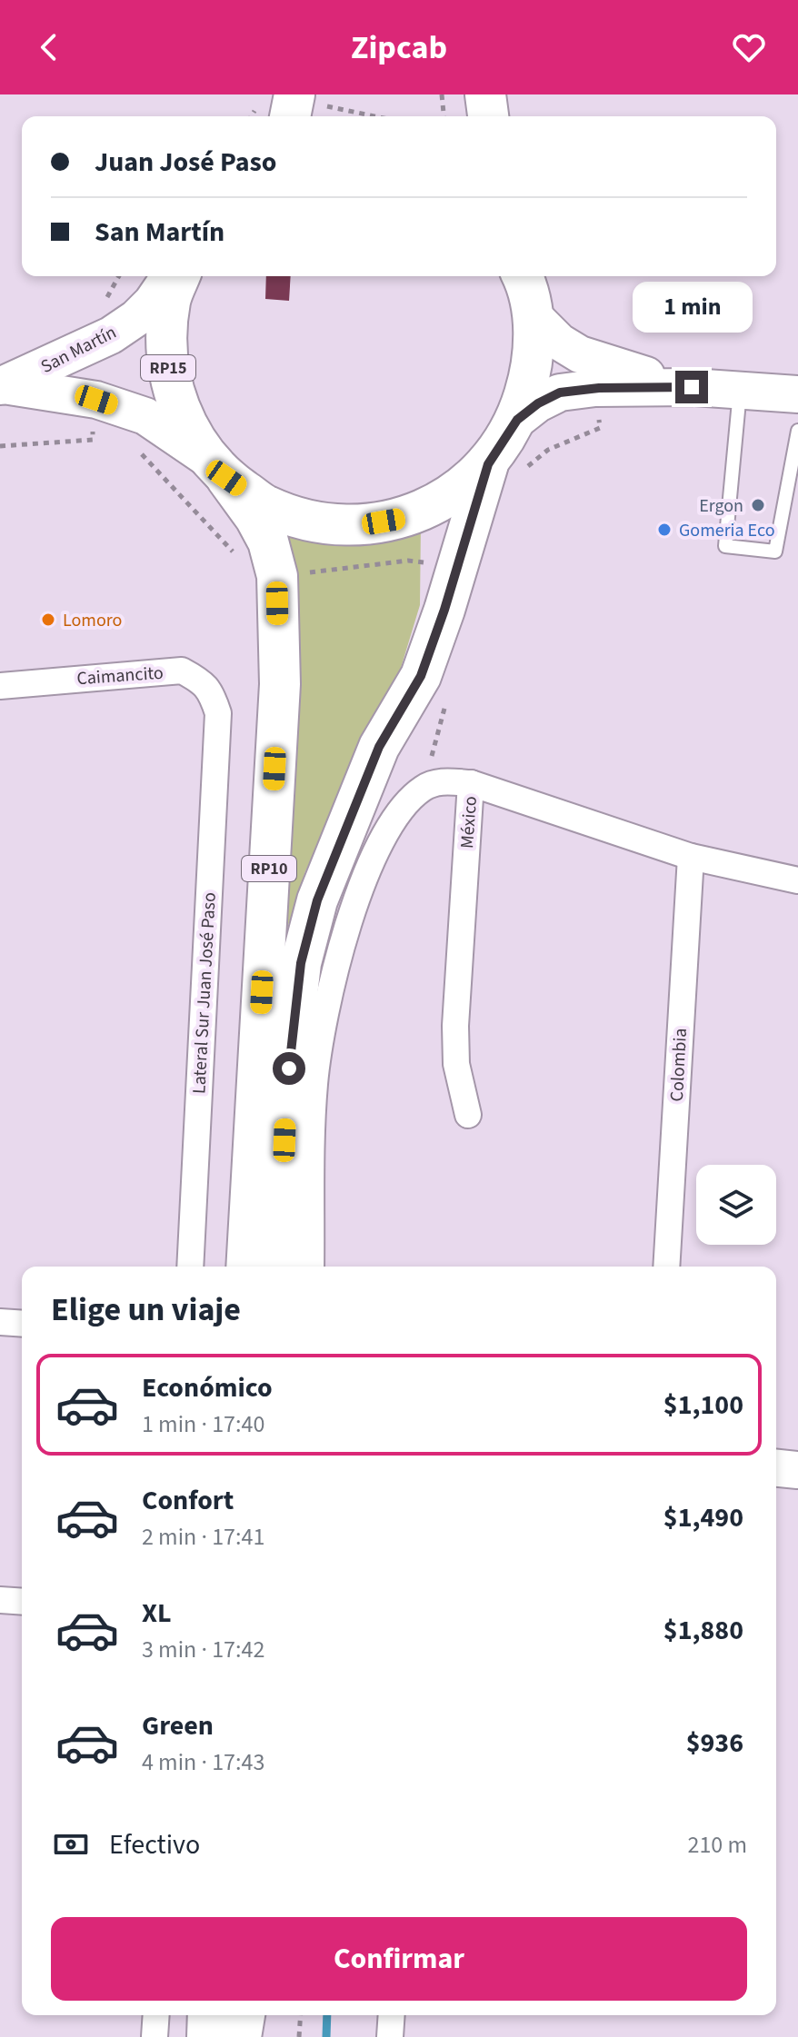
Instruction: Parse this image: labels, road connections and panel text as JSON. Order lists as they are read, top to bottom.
{
  "streets": {
    "highway": ["San Martín", "RP15", "RP10"],
    "street": [
      "Caimancito",
      "México",
      "Lateral Sur Juan José Paso",
      "Colombia"
    ]
  },
  "crossings": [
    ["San Martín", "RP15"],
    ["San Martín", "RP10"],
    ["RP15", "RP10"],
    ["Caimancito", "Lateral Sur Juan José Paso"],
    ["México", "Colombia"]
  ],
  "places": ["Ergon", "Gomeria Eco", "Lomoro"],
  "page": {
    "header": "Zipcab",
    "banner": ["Juan José Paso", "San Martín"],
    "bubble": "1 min",
    "heading": "Elige un viaje",
    "list": [
      {
        "name": "Económico",
        "note": "1 min · 17:40",
        "value": "$1,100"
      },
      {
        "name": "Confort",
        "note": "2 min · 17:41",
        "value": "$1,490"
      },
      {
        "name": "XL",
        "note": "3 min · 17:42",
        "value": "$1,880"
      },
      {
        "name": "Green",
        "note": "4 min · 17:43",
        "value": "$936"
      }
    ],
    "pay": ["Efectivo", "210 m"],
    "buttons": "Confirmar"
  }
}
